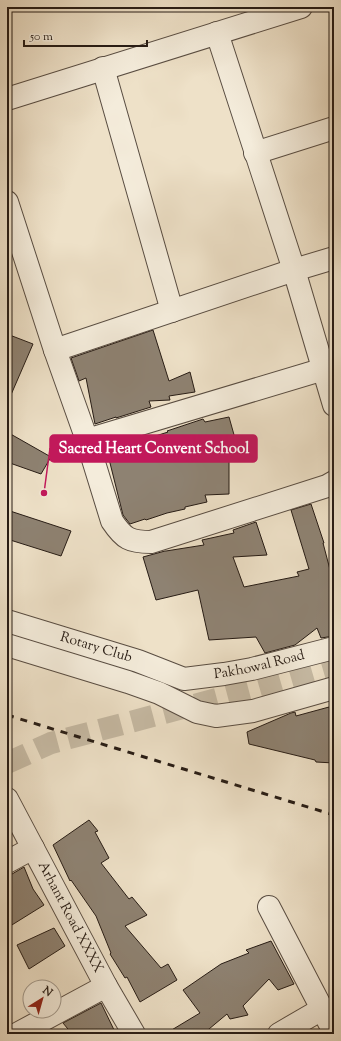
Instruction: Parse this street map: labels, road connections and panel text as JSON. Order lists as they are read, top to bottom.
{
  "streets": {
    "street": ["Rotary Club", "Pakhowal Road", "Arhant Road XXXX"]
  },
  "crossings": [
    ["Rotary Club", "Pakhowal Road"]
  ],
  "places": ["Sacred Heart Convent School"],
  "scale_bar": "50 m",
  "north": "top right"
}
